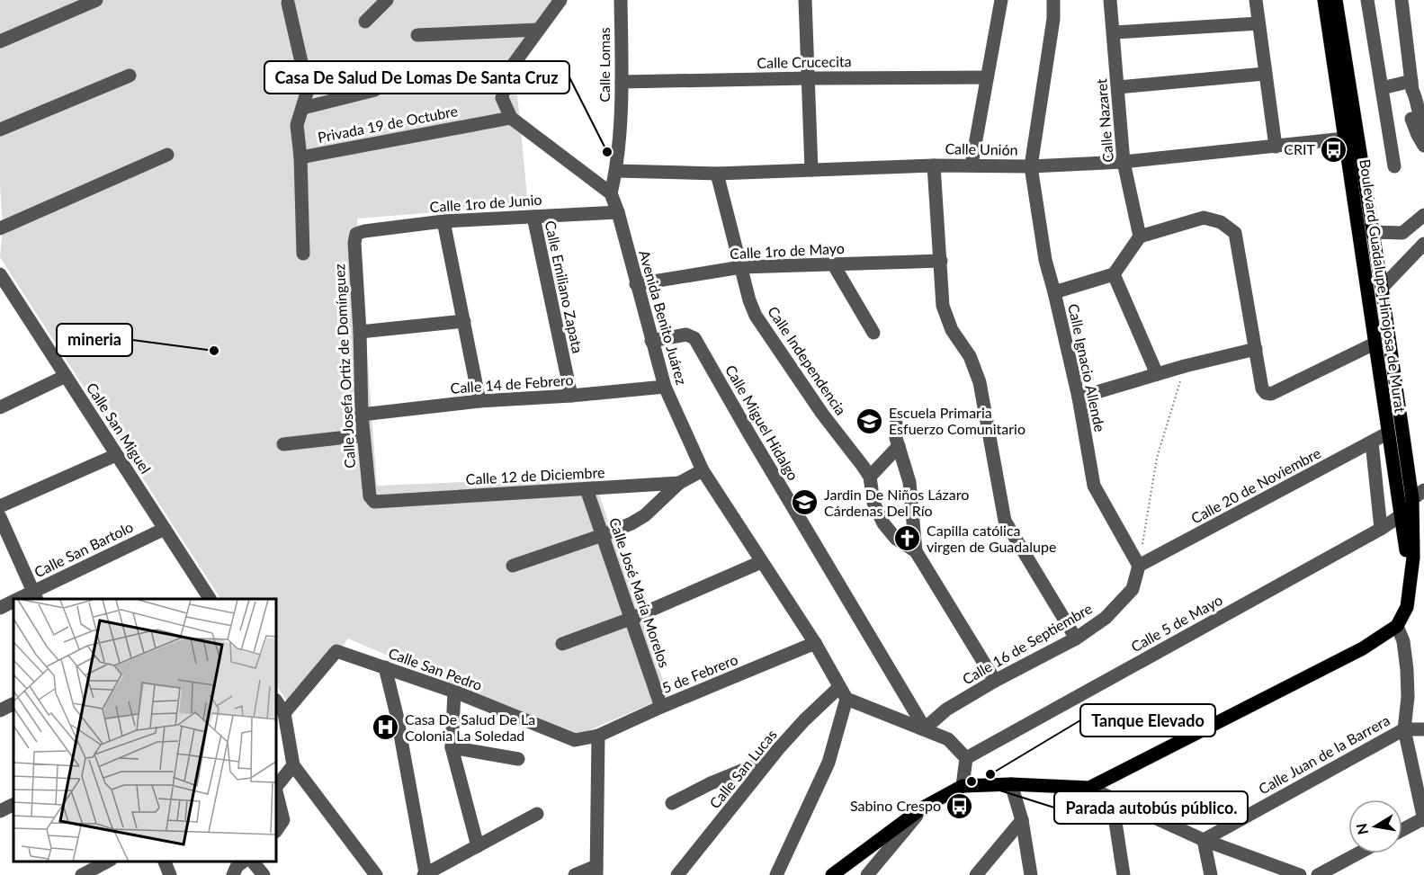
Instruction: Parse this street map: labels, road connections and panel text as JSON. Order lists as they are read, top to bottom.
{
  "streets": {
    "main road": ["Boulevard Guadalupe Hinojosa de Murat"],
    "street": [
      "Calle Crucecita",
      "Calle Lomas",
      "Calle Nazaret",
      "Privada 19 de Octubre",
      "Calle Unión",
      "Calle 1ro de Junio",
      "Calle 1ro de Mayo",
      "Calle Emiliano Zapata",
      "Avenida Benito Juárez",
      "Calle Independencia",
      "Calle Josefa Ortiz de Domínguez",
      "Calle Ignacio Allende",
      "Calle 14 de Febrero",
      "Calle Miguel Hidalgo",
      "Calle San Miguel",
      "Calle 12 de Diciembre",
      "Calle 20 de Noviembre",
      "Calle San Bartolo",
      "Calle José María Morelos",
      "Calle 5 de Mayo",
      "Calle 16 de Septiembre",
      "Calle San Pedro",
      "5 de Febrero",
      "Calle Juan de la Barrera",
      "Calle San Lucas"
    ]
  },
  "crossings": [
    ["Calle Crucecita", "Calle Lomas"],
    ["Calle Lomas", "Calle Unión"],
    ["Calle Lomas", "Avenida Benito Juárez"],
    ["Calle Nazaret", "Calle Unión"],
    ["Calle Unión", "Boulevard Guadalupe Hinojosa de Murat"],
    ["Calle Unión", "Calle Independencia"],
    ["Calle Unión", "Calle Ignacio Allende"],
    ["Calle 1ro de Junio", "Calle Emiliano Zapata"],
    ["Calle 1ro de Junio", "Avenida Benito Juárez"],
    ["Calle 1ro de Junio", "Calle Josefa Ortiz de Domínguez"],
    ["Calle 1ro de Mayo", "Avenida Benito Juárez"],
    ["Calle 1ro de Mayo", "Calle Independencia"],
    ["Boulevard Guadalupe Hinojosa de Murat", "Calle 20 de Noviembre"],
    ["Boulevard Guadalupe Hinojosa de Murat", "Calle 5 de Mayo"],
    ["Calle Emiliano Zapata", "Calle 14 de Febrero"],
    ["Avenida Benito Juárez", "Calle 14 de Febrero"],
    ["Avenida Benito Juárez", "Calle Miguel Hidalgo"],
    ["Avenida Benito Juárez", "Calle 12 de Diciembre"],
    ["Avenida Benito Juárez", "5 de Febrero"],
    ["Avenida Benito Juárez", "Calle San Lucas"],
    ["Calle Independencia", "Calle 16 de Septiembre"],
    ["Calle Josefa Ortiz de Domínguez", "Calle 14 de Febrero"],
    ["Calle Josefa Ortiz de Domínguez", "Calle 12 de Diciembre"],
    ["Calle Ignacio Allende", "Calle 20 de Noviembre"],
    ["Calle Ignacio Allende", "Calle 16 de Septiembre"],
    ["Calle Miguel Hidalgo", "Calle 16 de Septiembre"],
    ["Calle San Miguel", "Calle San Bartolo"],
    ["Calle 12 de Diciembre", "Calle José María Morelos"],
    ["Calle 20 de Noviembre", "Calle 16 de Septiembre"],
    ["Calle José María Morelos", "5 de Febrero"],
    ["Calle San Pedro", "5 de Febrero"]
  ],
  "places": {
    "bus stop": ["CRIT", "Sabino Crespo"],
    "other": [
      "Casa De Salud De Lomas De Santa Cruz",
      "mineria",
      "Tanque Elevado",
      "Parada autobús público."
    ],
    "school or university": ["Escuela Primaria Esfuerzo Comunitario", "Jardin De Niños Lázaro Cárdenas Del Río"],
    "church": ["Capilla católica virgen de Guadalupe"],
    "hospital": ["Casa De Salud De La Colonia La Soledad"]
  },
  "north": "left"
}
